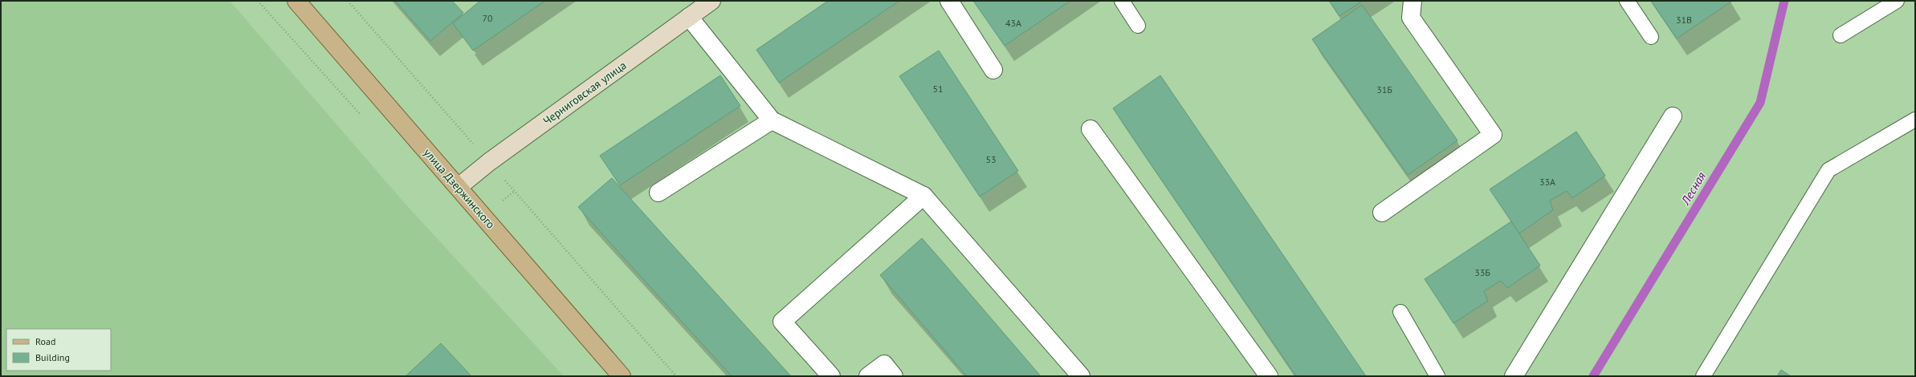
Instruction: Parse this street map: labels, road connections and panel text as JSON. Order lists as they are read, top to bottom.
{
  "streets": {
    "main road": ["Черниговская улица", "улица Дзержинского"]
  },
  "crossings": [
    ["Черниговская улица", "улица Дзержинского"]
  ],
  "water": ["Лесная"],
  "house_numbers": [
    "70",
    "31В",
    "43А",
    "51",
    "31Б",
    "53",
    "33А",
    "33Б"
  ],
  "legend": ["Road", "Building"]
}
